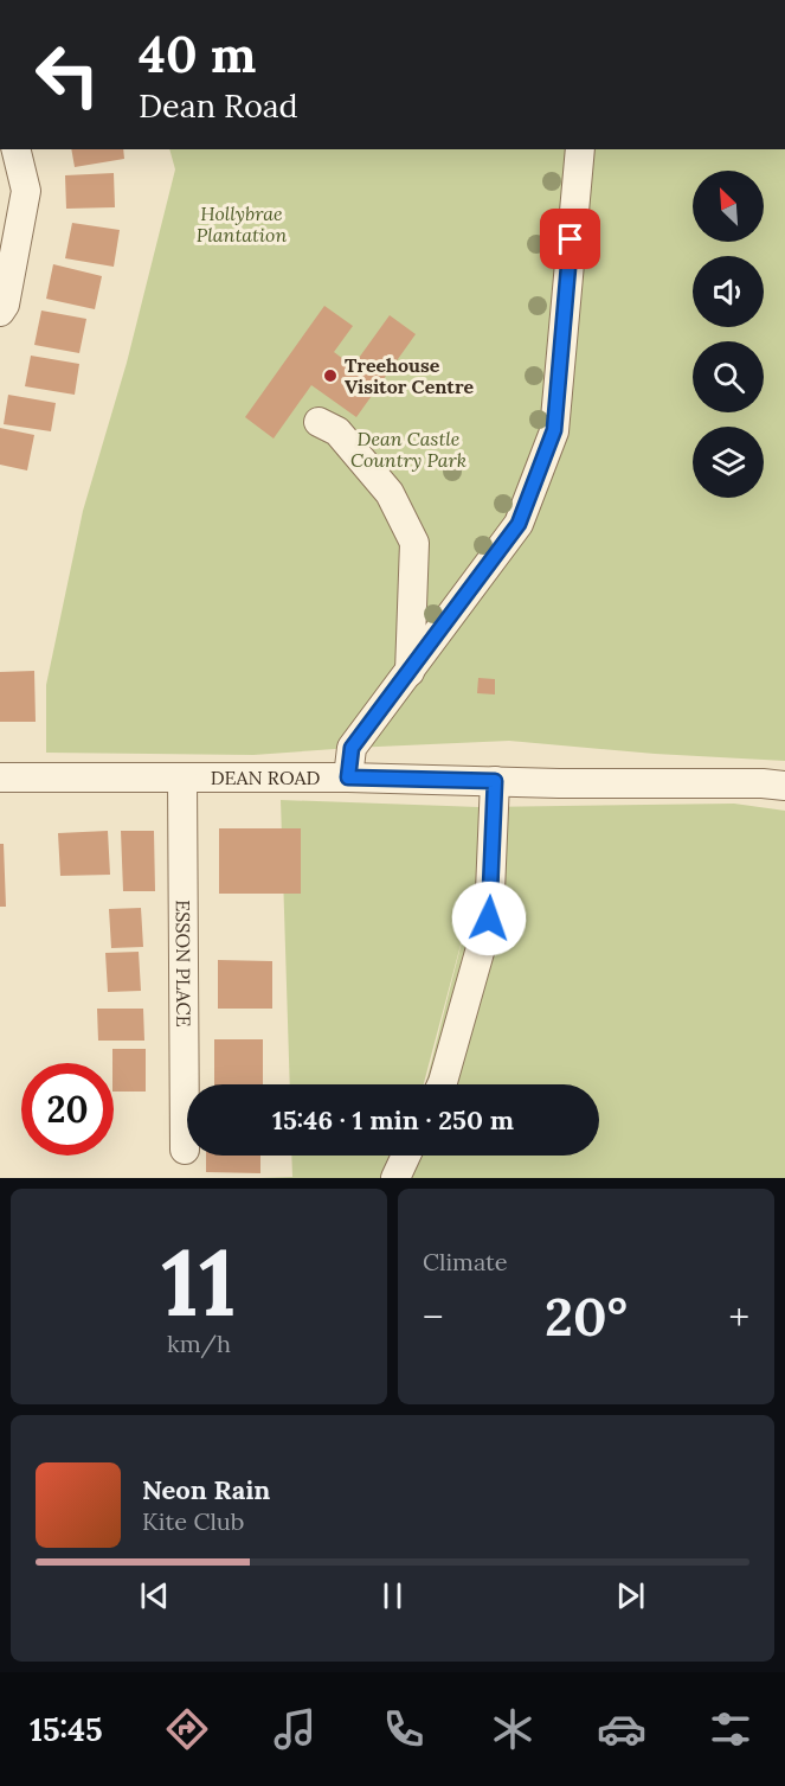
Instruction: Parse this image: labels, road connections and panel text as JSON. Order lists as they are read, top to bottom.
{
  "streets": {
    "street": ["DEAN ROAD", "ESSON PLACE"]
  },
  "crossings": [
    ["DEAN ROAD", "ESSON PLACE"]
  ],
  "parks": ["Hollybrae Plantation", "Dean Castle Country Park"],
  "places": ["Treehouse Visitor Centre"],
  "north": "top left",
  "page": {
    "turn": ["40 m", "Dean Road"],
    "limit": "20",
    "trip": "15:46 · 1 min · 250 m",
    "tile": [
      ["11", "km/h"],
      "Climate"
    ],
    "heat": ["−", "20°", "+"],
    "song": ["Neon Rain", "Kite Club"],
    "tabs": "15:45"
  }
}
